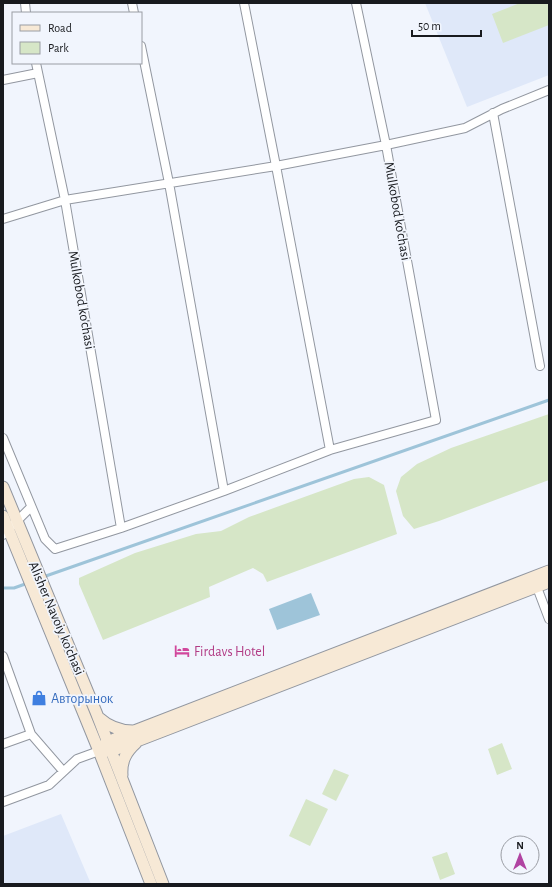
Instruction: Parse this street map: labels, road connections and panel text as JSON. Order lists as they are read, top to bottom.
{
  "streets": {
    "main road": ["Alisher Navoiy ko'chasi"],
    "street": ["Mulkobod ko'chasi"]
  },
  "places": {
    "hotel": ["Firdavs Hotel"],
    "shop": ["Авторынок"]
  },
  "legend": ["Road", "Park"],
  "scale_bar": "50 m",
  "north": "top"
}
